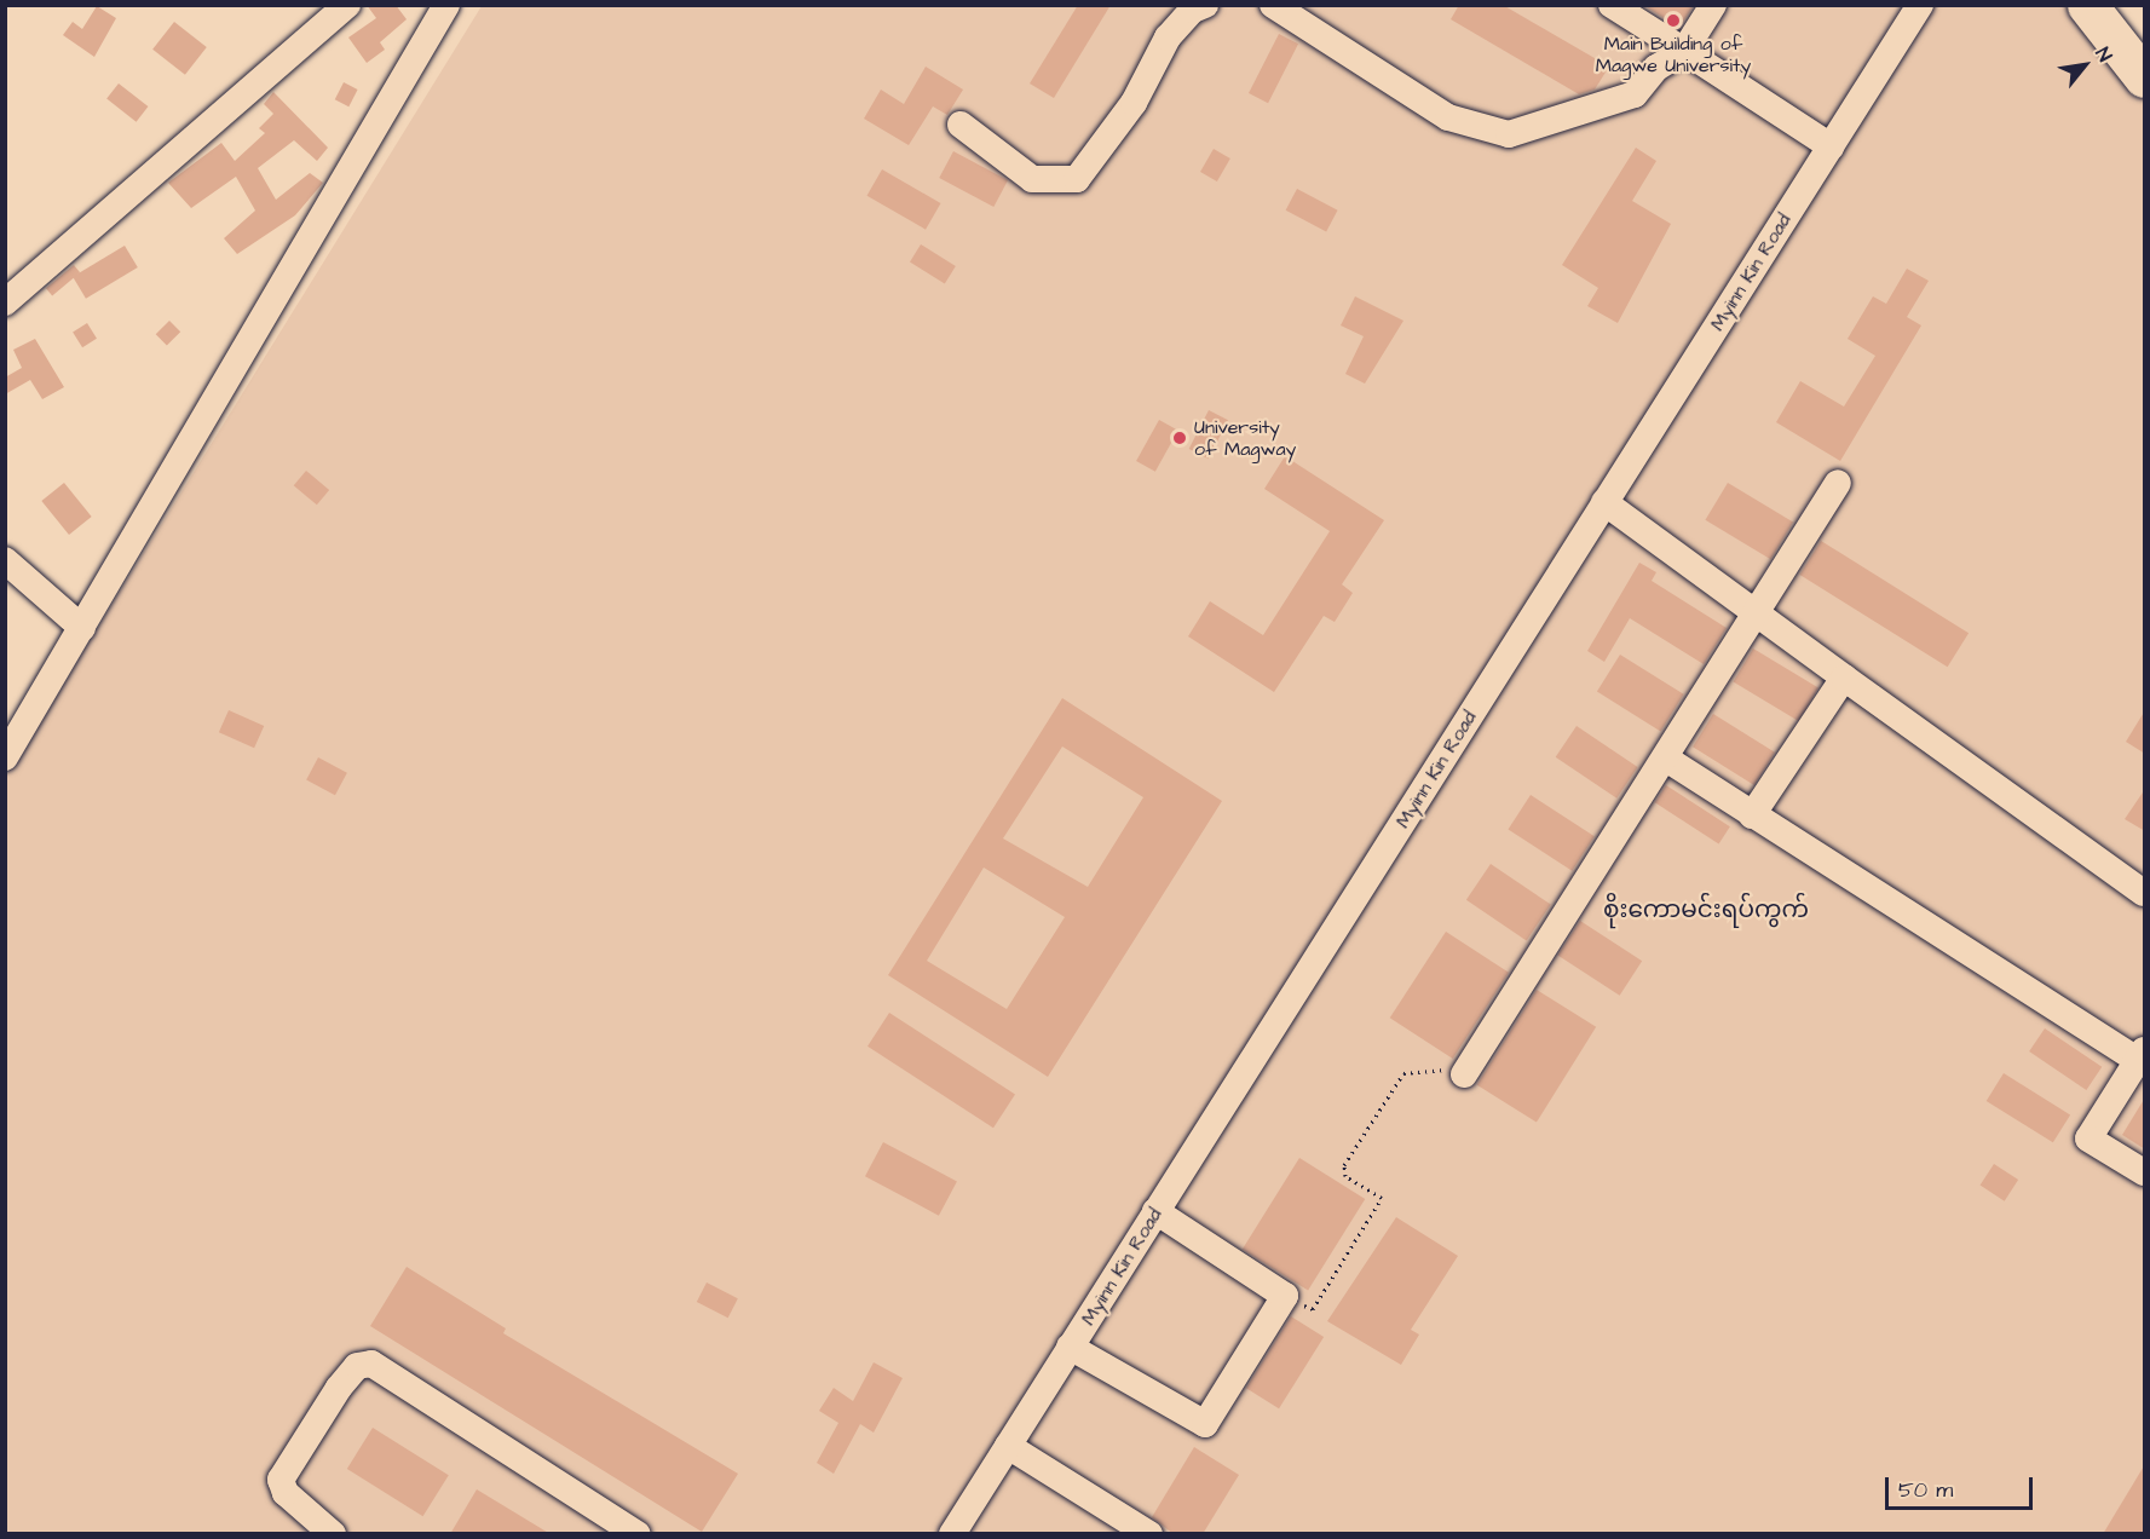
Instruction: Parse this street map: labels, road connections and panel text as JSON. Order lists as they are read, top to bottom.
{
  "streets": {
    "street": ["Myinn Kin Road"]
  },
  "districts": ["စိုးကောမင်းရပ်ကွက်"],
  "places": ["Main Building of Magwe University", "University of Magway"],
  "scale_bar": "50 m",
  "north": "top right"
}
